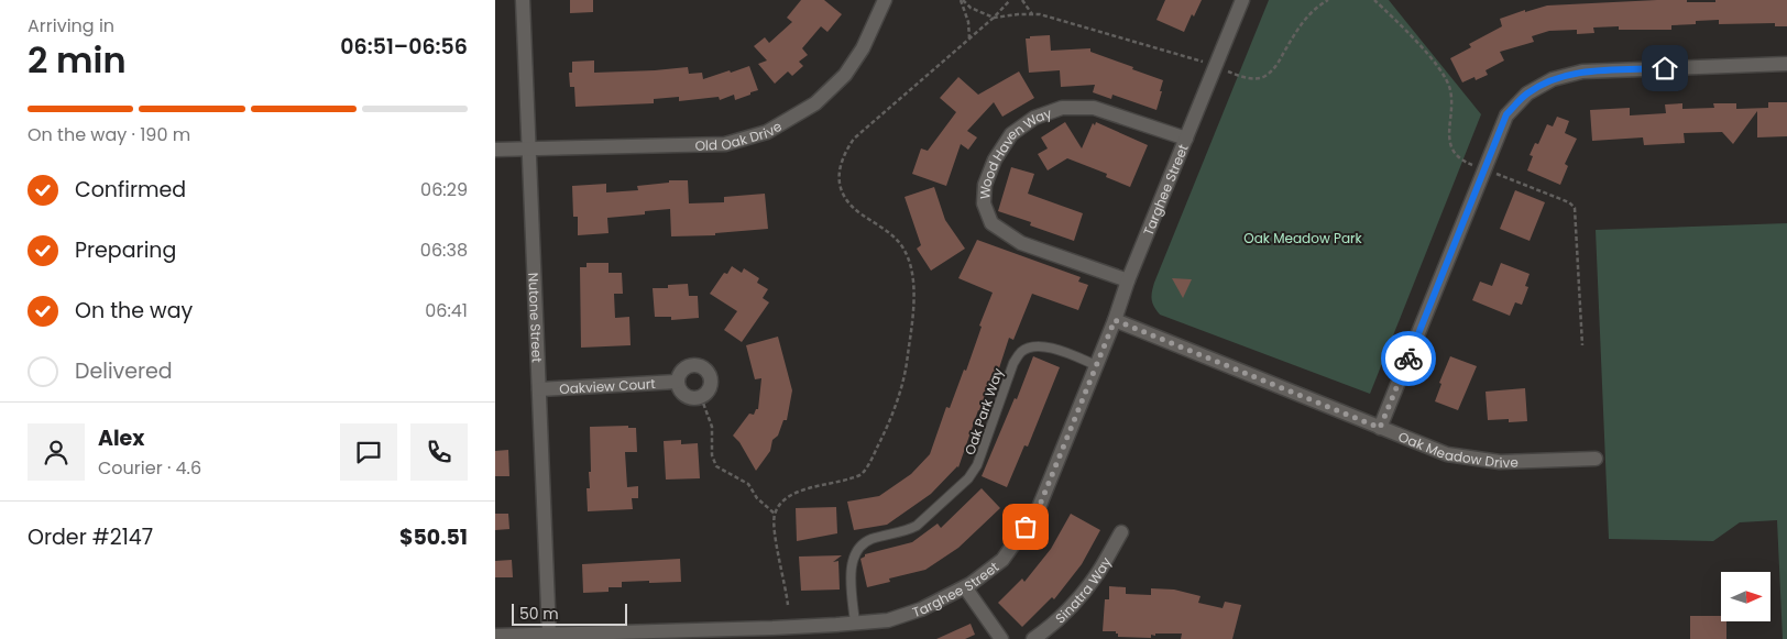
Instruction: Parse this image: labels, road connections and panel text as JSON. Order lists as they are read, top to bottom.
{
  "streets": {
    "street": [
      "Old Oak Drive",
      "Wood Haven Way",
      "Targhee Street",
      "Nutone Street",
      "Oakview Court",
      "Oak Meadow Drive",
      "Sinatra Way"
    ],
    "lane": ["Oak Park Way"]
  },
  "crossings": [
    ["Old Oak Drive", "Nutone Street"],
    ["Wood Haven Way", "Targhee Street"],
    ["Targhee Street", "Nutone Street"],
    ["Targhee Street", "Oak Park Way"],
    ["Targhee Street", "Oak Meadow Drive"],
    ["Nutone Street", "Oakview Court"]
  ],
  "parks": ["Oak Meadow Park"],
  "scale_bar": "50 m",
  "north": "right",
  "page": {
    "heading": ["2 min", "Arriving in", "06:51–06:56"],
    "panel": [
      "Alex",
      "Courier · 4.6",
      "Order #2147",
      "$50.51"
    ],
    "bar": "On the way · 190 m",
    "list": [
      ["Confirmed", "06:29"],
      ["Preparing", "06:38"],
      ["On the way", "06:41"],
      "Delivered"
    ],
    "scale": "50 m"
  }
}
